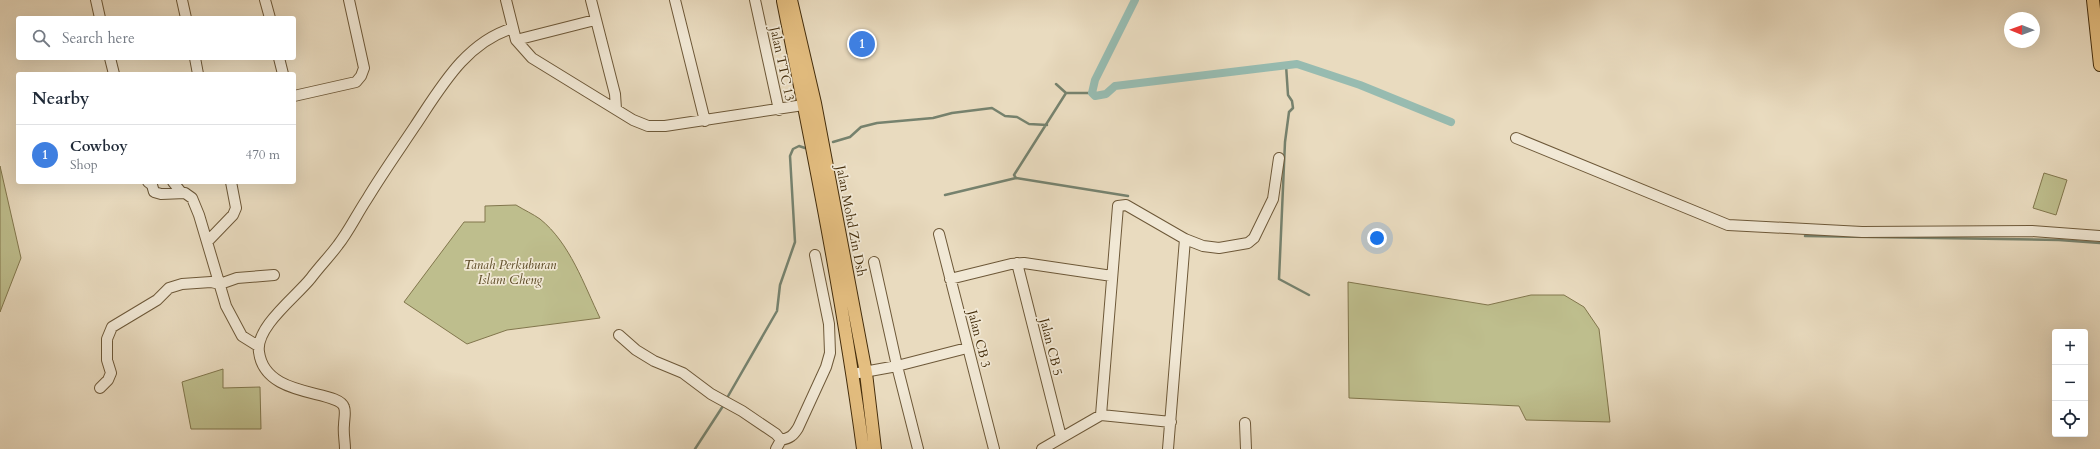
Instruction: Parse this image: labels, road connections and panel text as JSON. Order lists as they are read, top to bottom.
{
  "streets": {
    "main road": ["Jalan Mohd Zin Dsh"],
    "street": ["Jalan TTC 13", "Jalan CB 3", "Jalan CB 5"]
  },
  "parks": ["Tanah Perkuburan Islam Cheng"],
  "north": "left",
  "page": {
    "search": "Search here",
    "pins": "1",
    "heading": "Nearby",
    "list": [
      {
        "mark": "1",
        "name": "Cowboy",
        "note": "Shop",
        "value": "470 m"
      }
    ],
    "map_buttons": ["+", "−"]
  }
}
